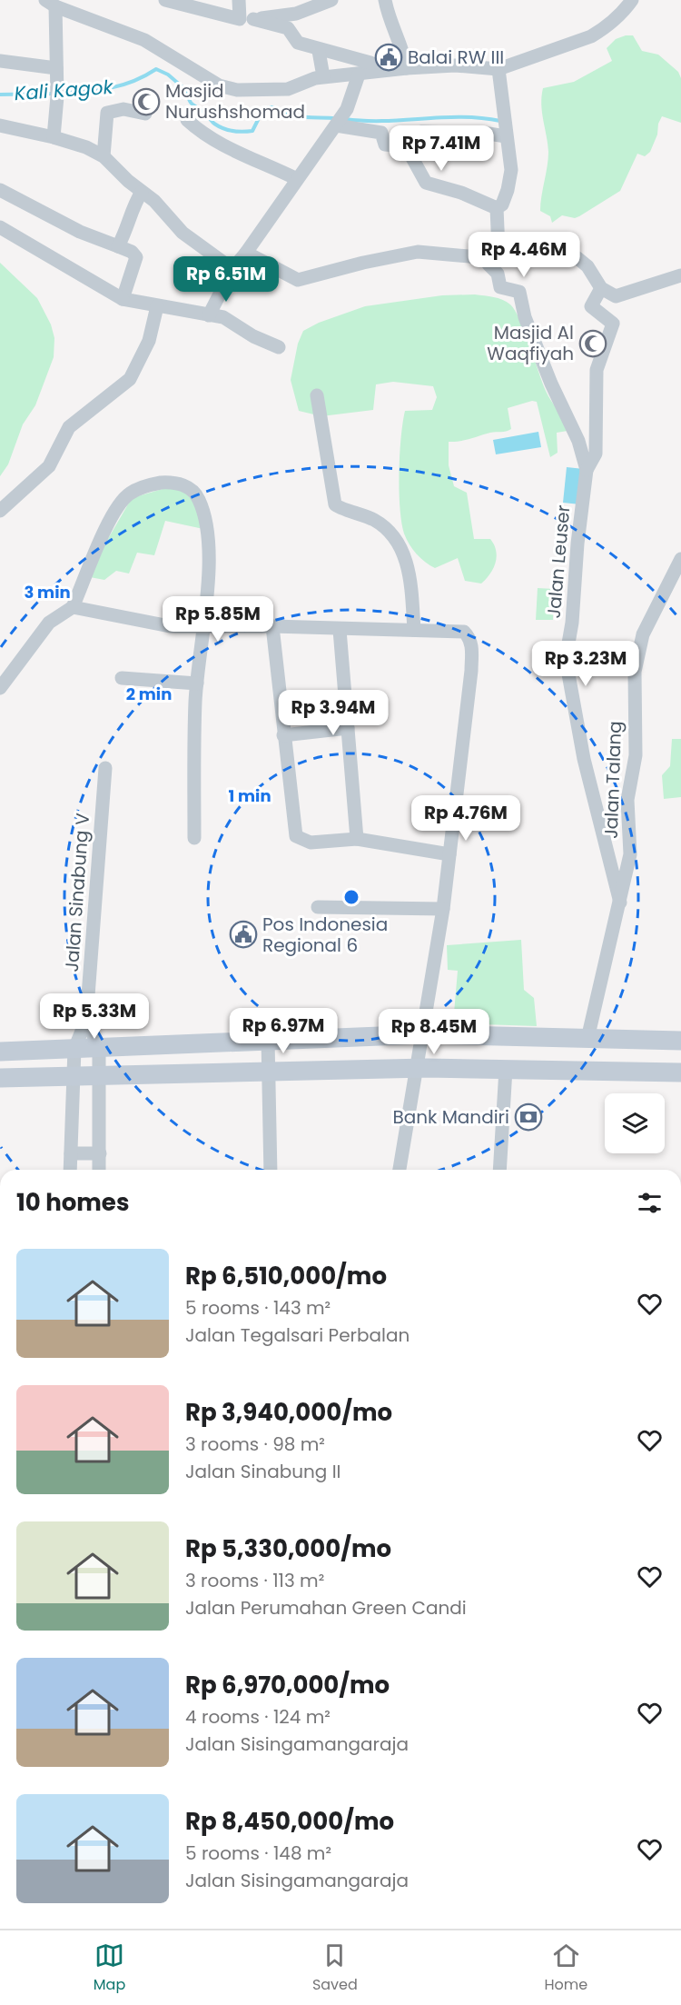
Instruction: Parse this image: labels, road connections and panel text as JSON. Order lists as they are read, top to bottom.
{
  "streets": {
    "street": ["Jalan Leuser", "Jalan Talang", "Jalan Sinabung V"]
  },
  "crossings": [
    ["Jalan Leuser", "Jalan Talang"]
  ],
  "water": ["Kali Kagok"],
  "places": {
    "public building": ["Balai RW III", "Pos Indonesia Regional 6"],
    "mosque": ["Masjid Nurushshomad", "Masjid Al Waqfiyah"],
    "bank": ["Bank Mandiri"]
  },
  "page": {
    "price": [
      "Rp 7.41M",
      "Rp 4.46M",
      "Rp 6.51M",
      "Rp 5.85M",
      "Rp 3.23M",
      "Rp 3.94M",
      "Rp 4.76M",
      "Rp 5.33M",
      "Rp 6.97M",
      "Rp 8.45M"
    ],
    "heading": "10 homes",
    "list": [
      {
        "name": "Rp 6,510,000/mo",
        "note": "5 rooms · 143 m² · Jalan Tegalsari Perbalan"
      },
      {
        "name": "Rp 3,940,000/mo",
        "note": "3 rooms · 98 m² · Jalan Sinabung II"
      },
      {
        "name": "Rp 5,330,000/mo",
        "note": "3 rooms · 113 m² · Jalan Perumahan Green Candi"
      },
      {
        "name": "Rp 6,970,000/mo",
        "note": "4 rooms · 124 m² · Jalan Sisingamangaraja"
      },
      {
        "name": "Rp 8,450,000/mo",
        "note": "5 rooms · 148 m² · Jalan Sisingamangaraja"
      }
    ],
    "tabs": ["Map", "Saved", "Home"]
  },
  "rings": ["3 min", "2 min", "1 min"]
}
